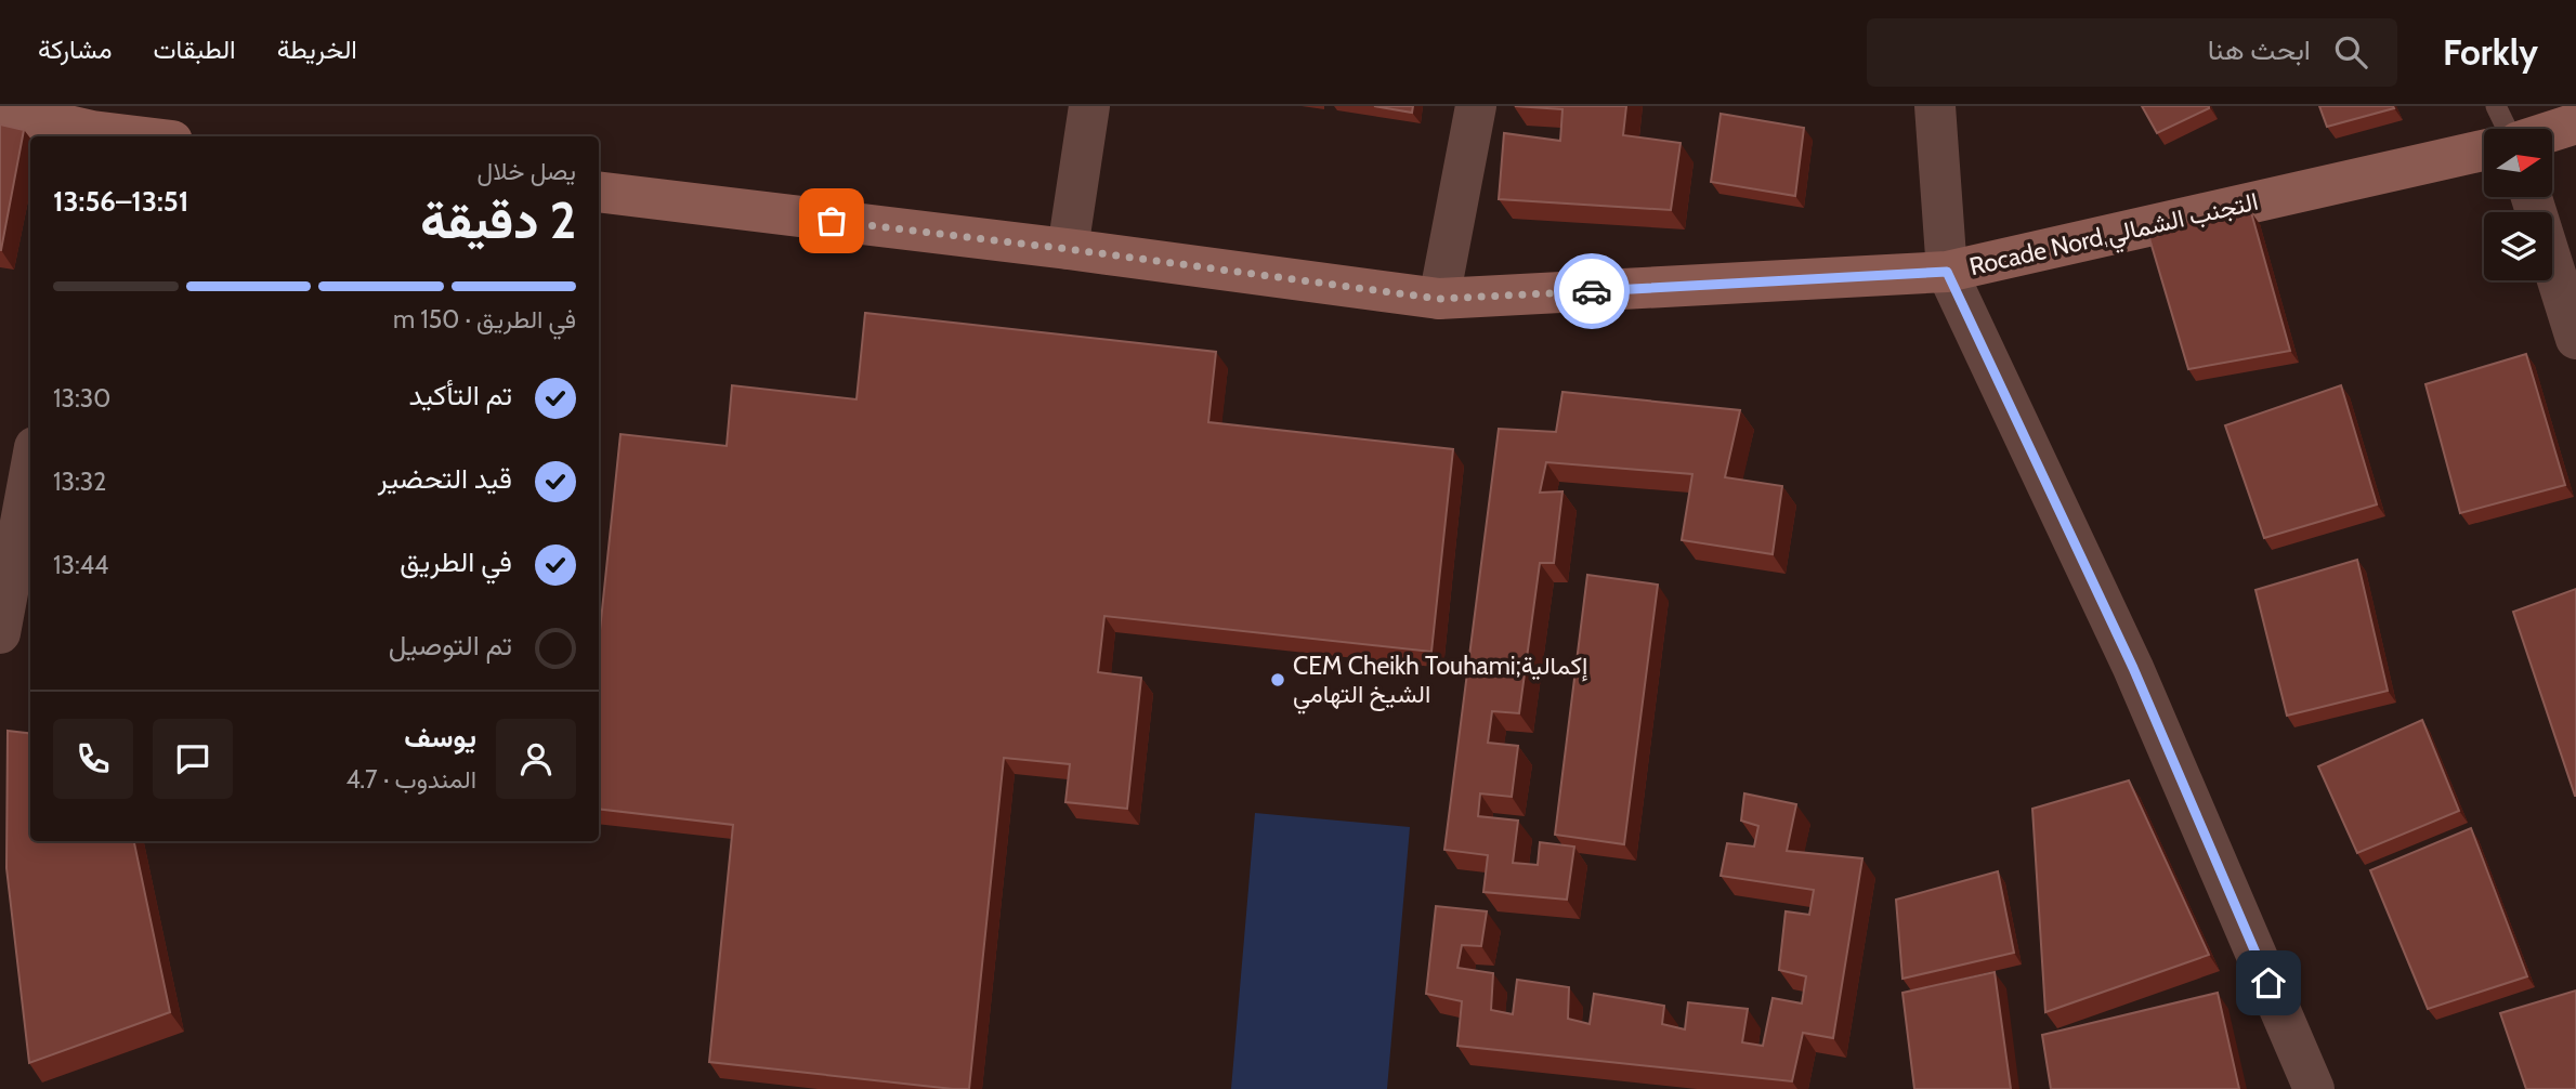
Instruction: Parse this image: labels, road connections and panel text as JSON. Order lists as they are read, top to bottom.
{
  "streets": {
    "main road": ["Rocade Nord,التجنب الشمالي"]
  },
  "places": ["CEM Cheikh Touhami;إكمالية الشيخ التهامي"],
  "north": "right",
  "page": {
    "header": "Forkly",
    "search": "ابحث هنا",
    "nav": ["الخريطة", "الطبقات", "مشاركة"],
    "heading": ["2 دقيقة", "يصل خلال", "13:51–13:56"],
    "panel": ["يوسف", "المندوب · 4.7"],
    "bar": "في الطريق · 150 m",
    "list": [
      ["تم التأكيد", "13:30"],
      ["قيد التحضير", "13:32"],
      ["في الطريق", "13:44"],
      "تم التوصيل"
    ]
  }
}
